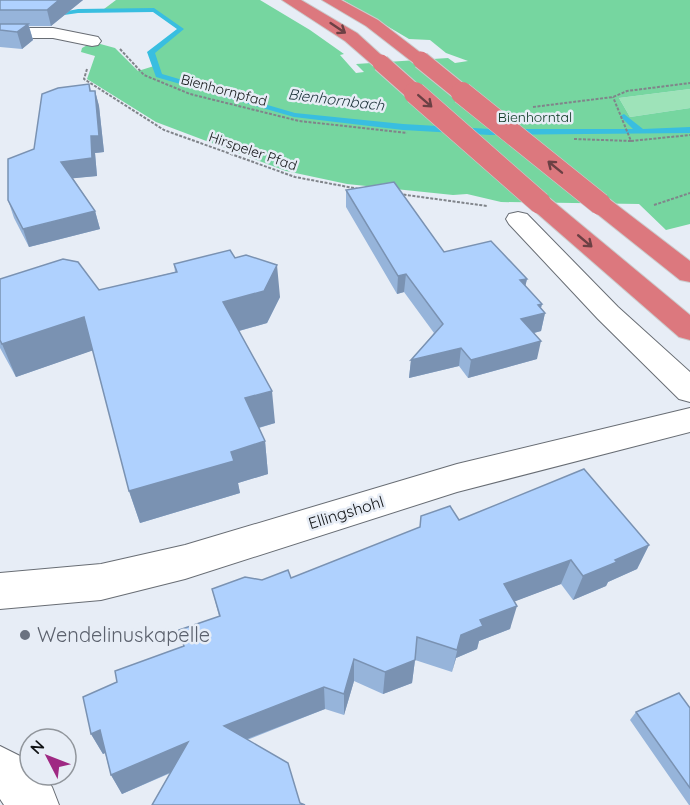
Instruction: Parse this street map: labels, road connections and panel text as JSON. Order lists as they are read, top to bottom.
{
  "streets": {
    "street": ["Ellingshohl"],
    "path": ["Bienhornpfad", "Hirspeler Pfad"]
  },
  "crossings": [
    ["Bienhornpfad", "Hirspeler Pfad"]
  ],
  "water": ["Bienhornbach"],
  "parks": ["Bienhorntal"],
  "places": ["Wendelinuskapelle"],
  "north": "top left"
}
